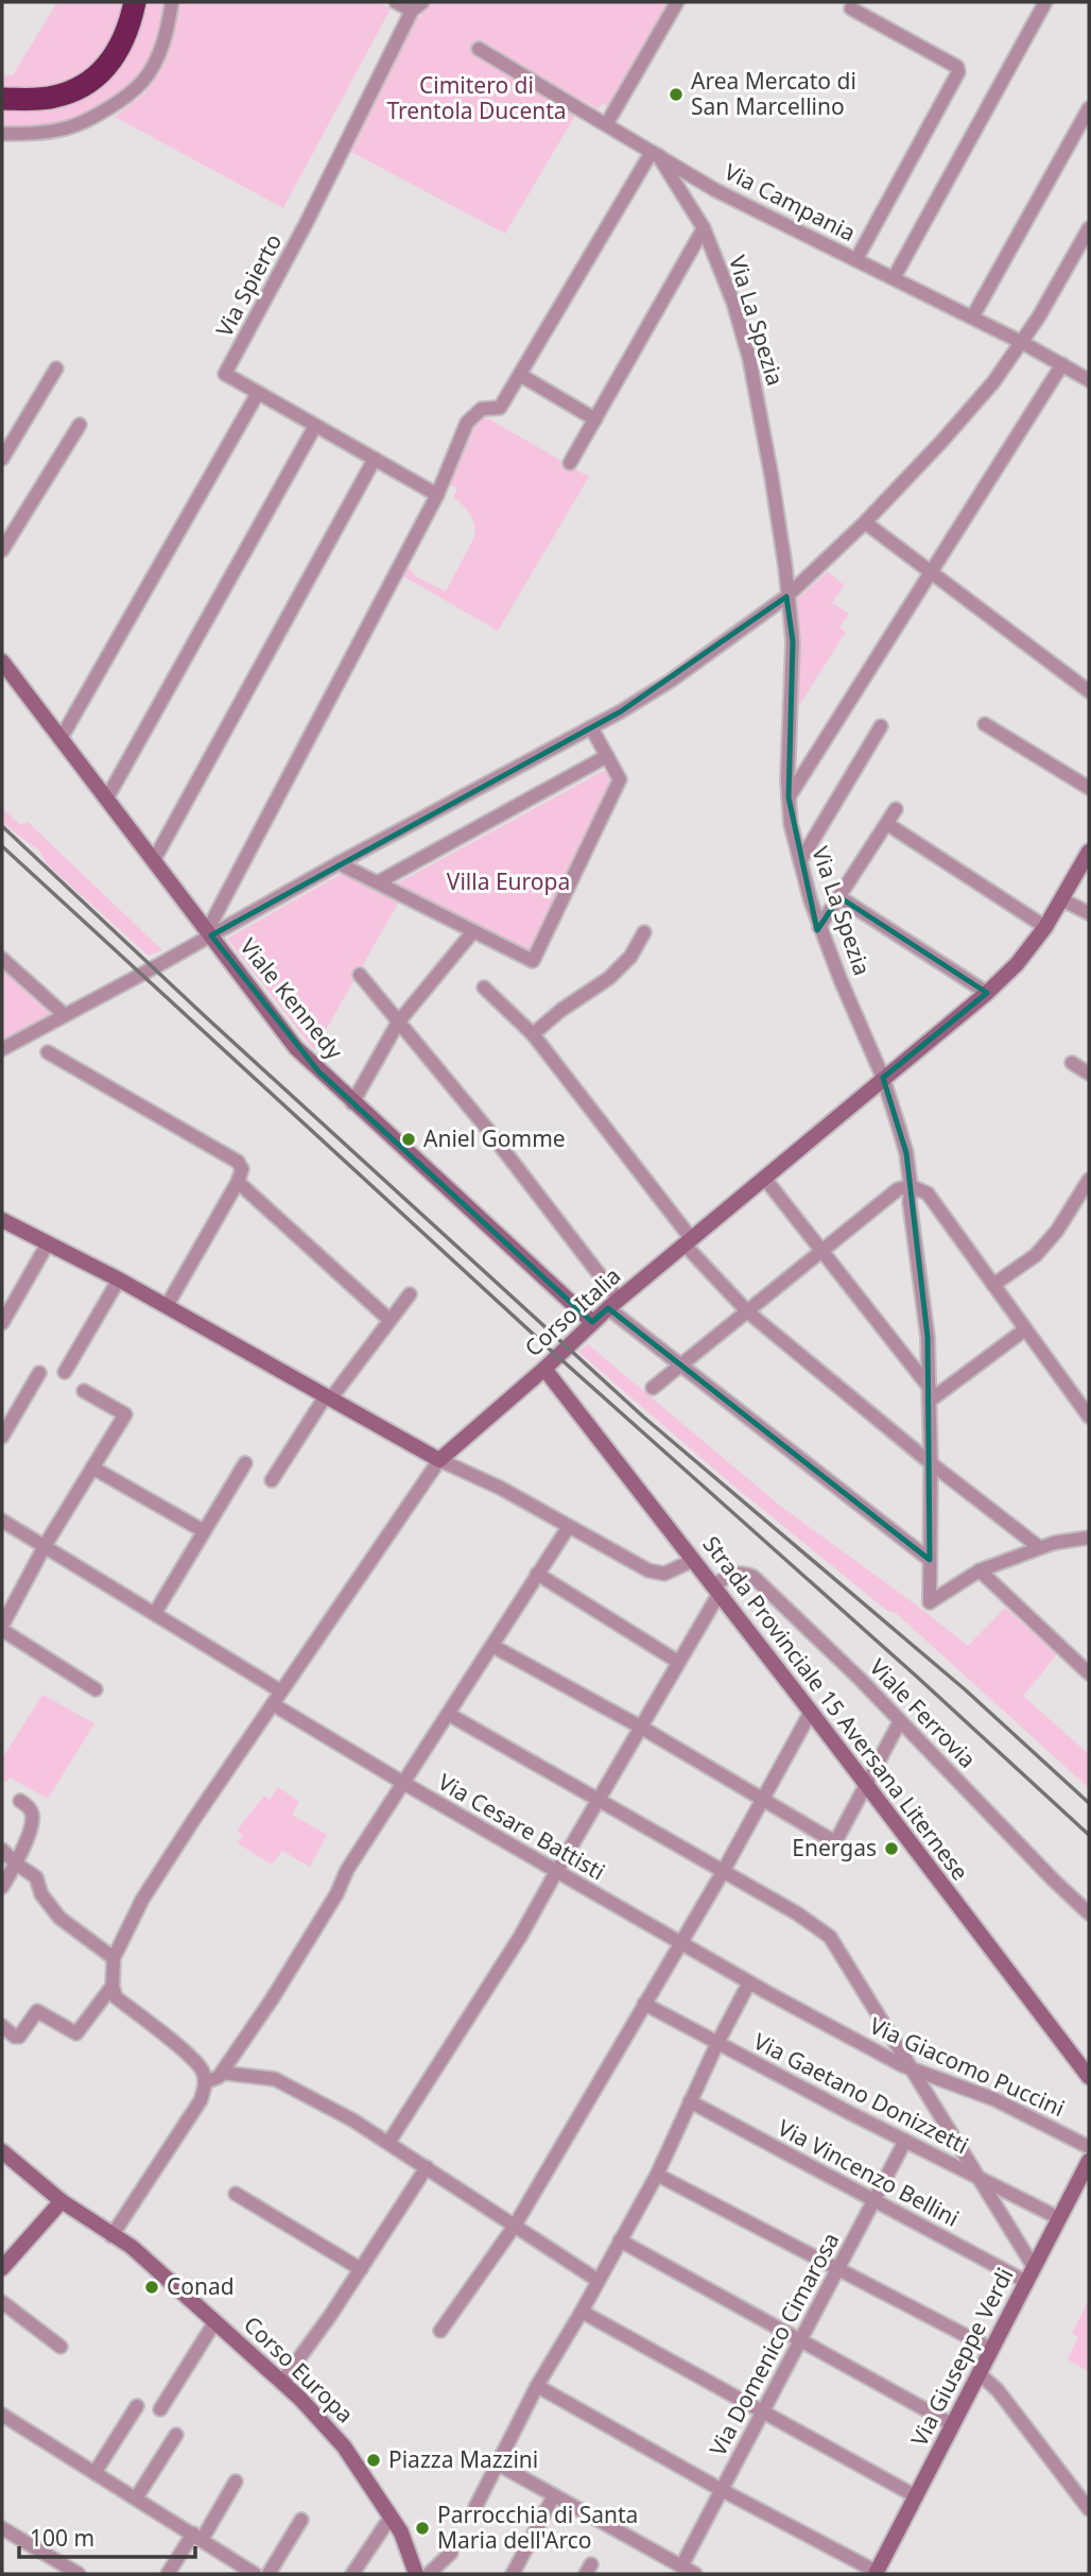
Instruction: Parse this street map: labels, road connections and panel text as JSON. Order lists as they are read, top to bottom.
{
  "streets": {
    "street": [
      "Via Campania",
      "Via Spierto",
      "Via La Spezia",
      "Viale Kennedy",
      "Corso Italia",
      "Strada Provinciale 15 Aversana Liternese",
      "Viale Ferrovia",
      "Via Cesare Battisti",
      "Via Giacomo Puccini",
      "Via Gaetano Donizzetti",
      "Via Vincenzo Bellini",
      "Via Domenico Cimarosa",
      "Via Giuseppe Verdi",
      "Corso Europa"
    ]
  },
  "crossings": [
    ["Via Campania", "Via La Spezia"],
    ["Via La Spezia", "Corso Italia"],
    ["Viale Kennedy", "Corso Italia"],
    ["Corso Italia", "Strada Provinciale 15 Aversana Liternese"],
    ["Strada Provinciale 15 Aversana Liternese", "Viale Ferrovia"],
    ["Via Cesare Battisti", "Via Giacomo Puccini"],
    ["Via Gaetano Donizzetti", "Via Domenico Cimarosa"],
    ["Via Gaetano Donizzetti", "Via Giuseppe Verdi"],
    ["Via Vincenzo Bellini", "Via Domenico Cimarosa"],
    ["Via Vincenzo Bellini", "Via Giuseppe Verdi"]
  ],
  "parks": ["Cimitero di Trentola Ducenta", "Villa Europa"],
  "places": [
    "Area Mercato di San Marcellino",
    "Aniel Gomme",
    "Energas",
    "Conad",
    "Piazza Mazzini",
    "Parrocchia di Santa Maria dell'Arco"
  ],
  "scale_bar": "100 m"
}
